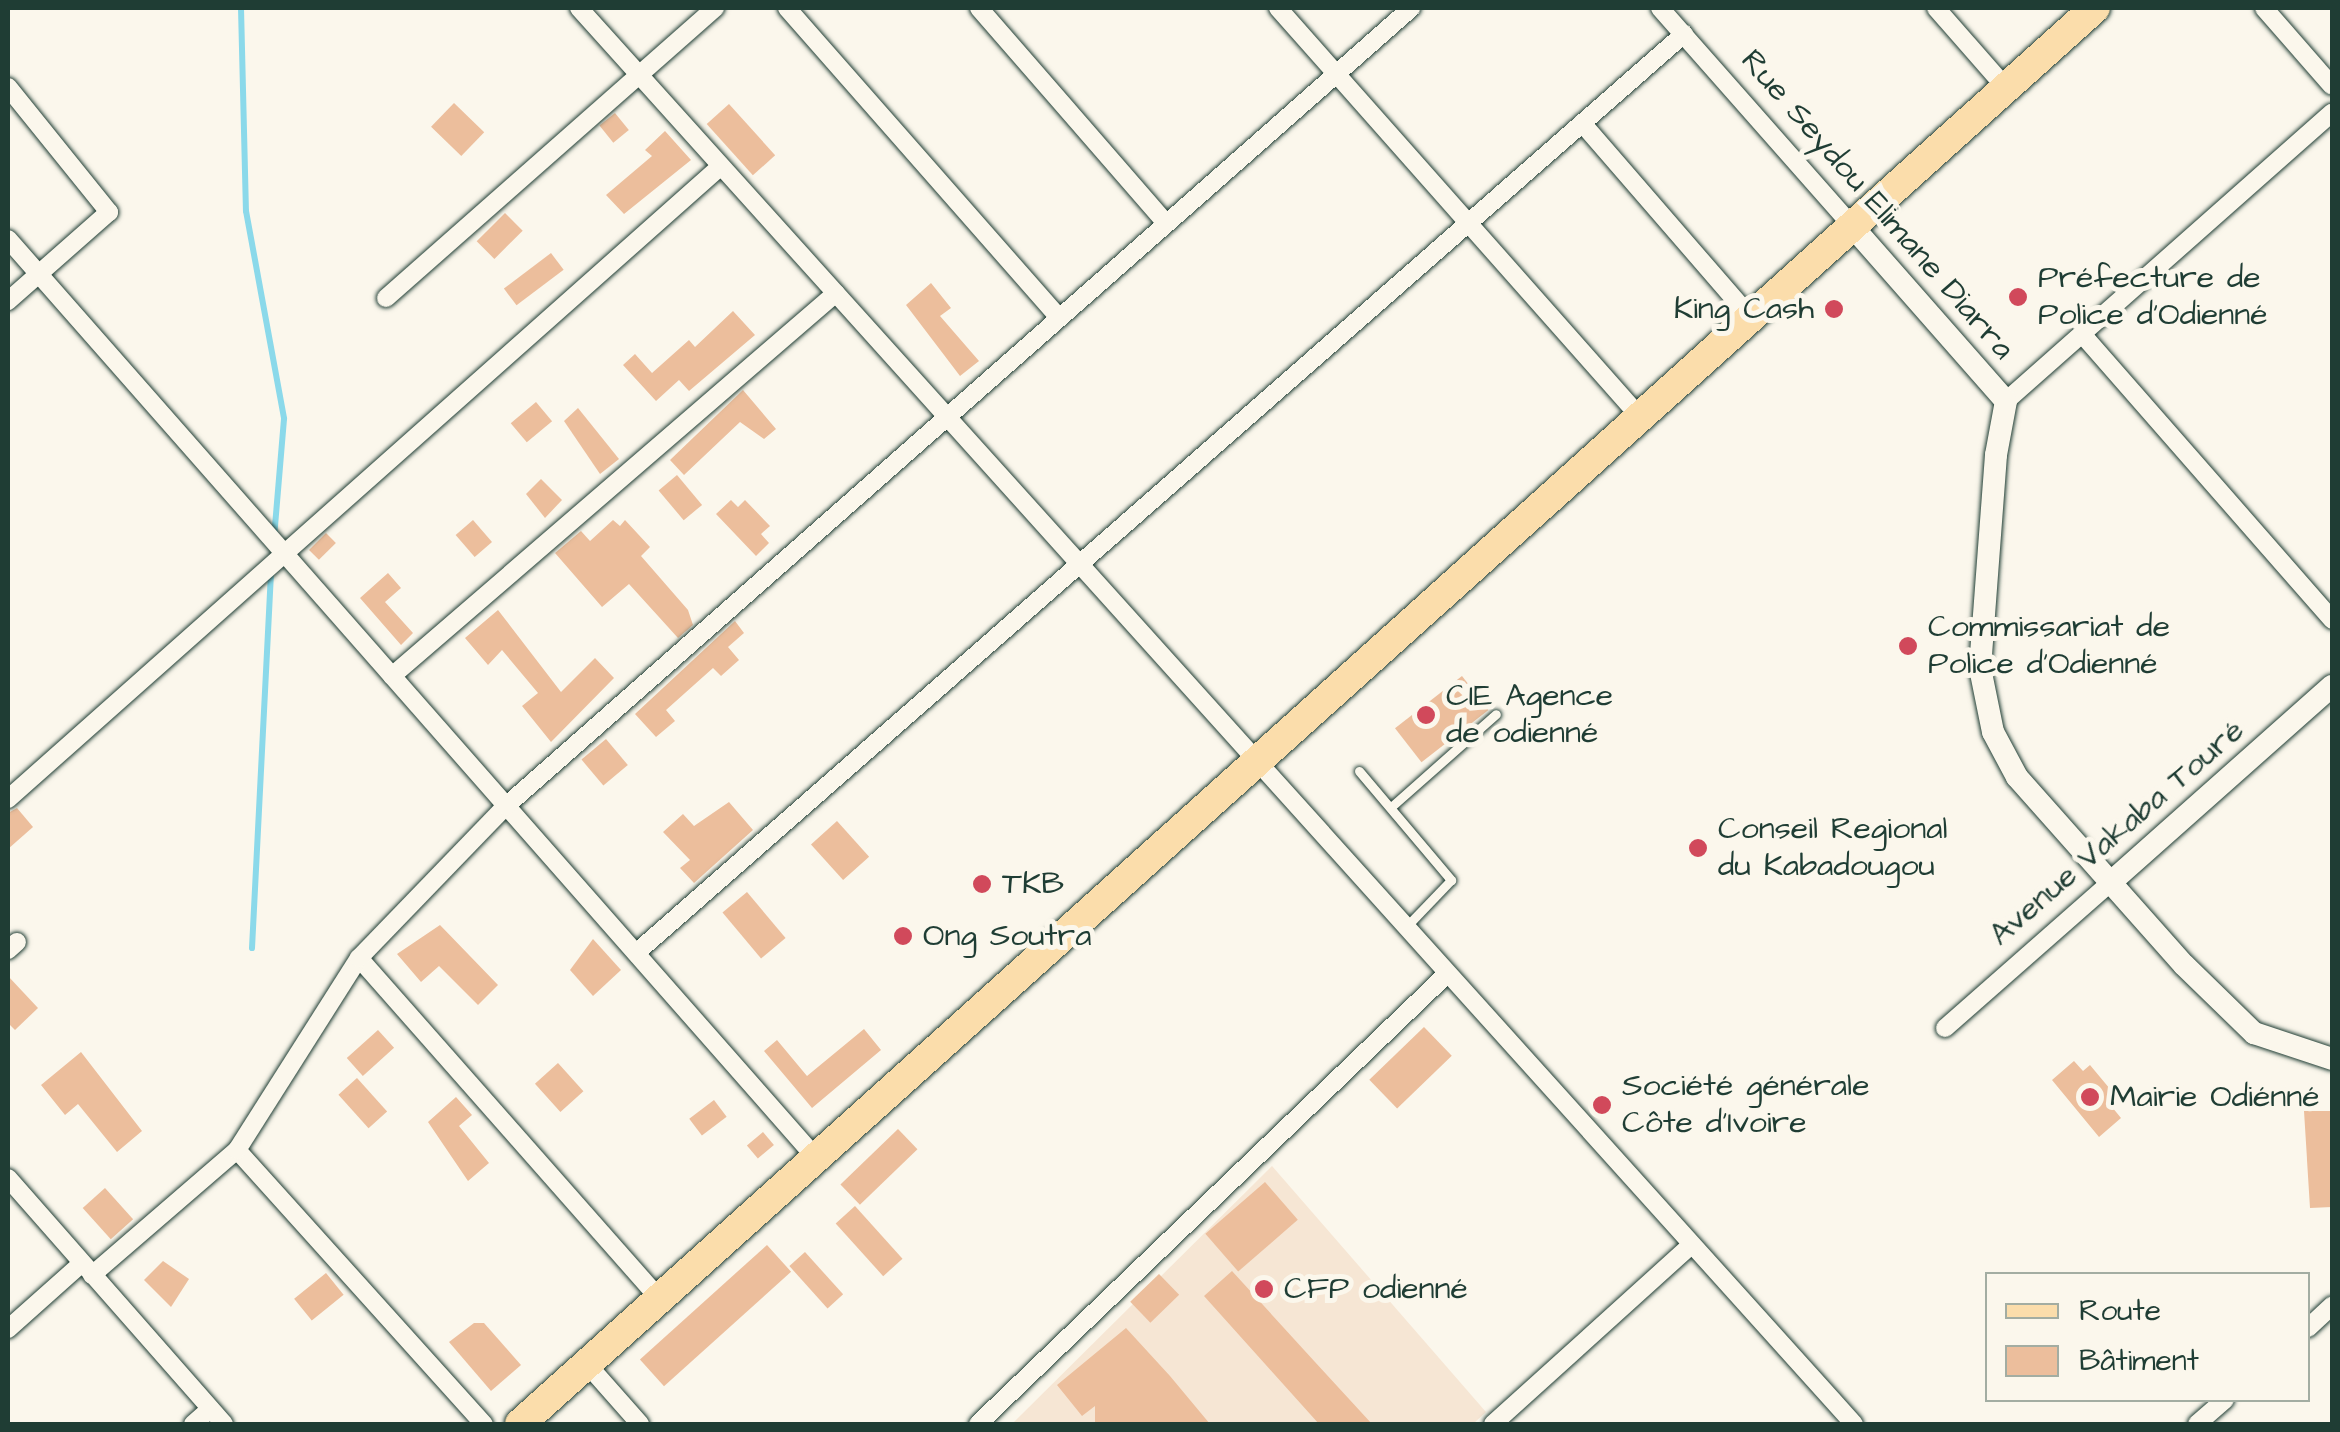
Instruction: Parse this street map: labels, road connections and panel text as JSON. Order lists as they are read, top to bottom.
{
  "streets": {
    "street": ["Rue Seydou Elimane Diarra", "Avenue Vakaba Touré"]
  },
  "places": [
    "Préfecture de Police d'Odienné",
    "King Cash",
    "Commissariat de Police d'Odienné",
    "CIE Agence de odienné",
    "Conseil Regional du Kabadougou",
    "TKB",
    "Ong Soutra",
    "Mairie Odiénné",
    "Société générale Côte d'Ivoire",
    "CFP odienné"
  ],
  "legend": ["Route", "Bâtiment"]
}
